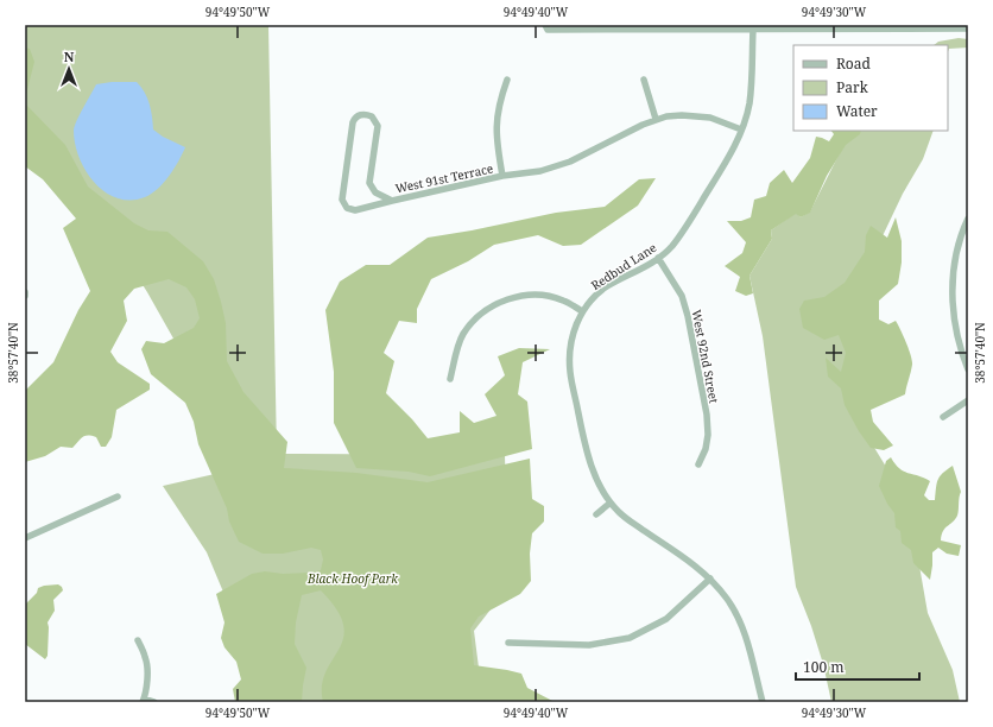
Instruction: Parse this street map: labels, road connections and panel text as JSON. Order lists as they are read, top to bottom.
{
  "streets": {
    "street": ["West 91st Terrace", "Redbud Lane", "West 92nd Street"]
  },
  "crossings": [
    ["West 91st Terrace", "Redbud Lane"],
    ["Redbud Lane", "West 92nd Street"]
  ],
  "parks": ["Black Hoof Park"],
  "legend": ["Road", "Park", "Water"],
  "scale_bar": "100 m",
  "north": "top",
  "coordinates": [
    "94°49'50\"W",
    "94°49'40\"W",
    "94°49'30\"W",
    "38°57'40\"N"
  ]
}
